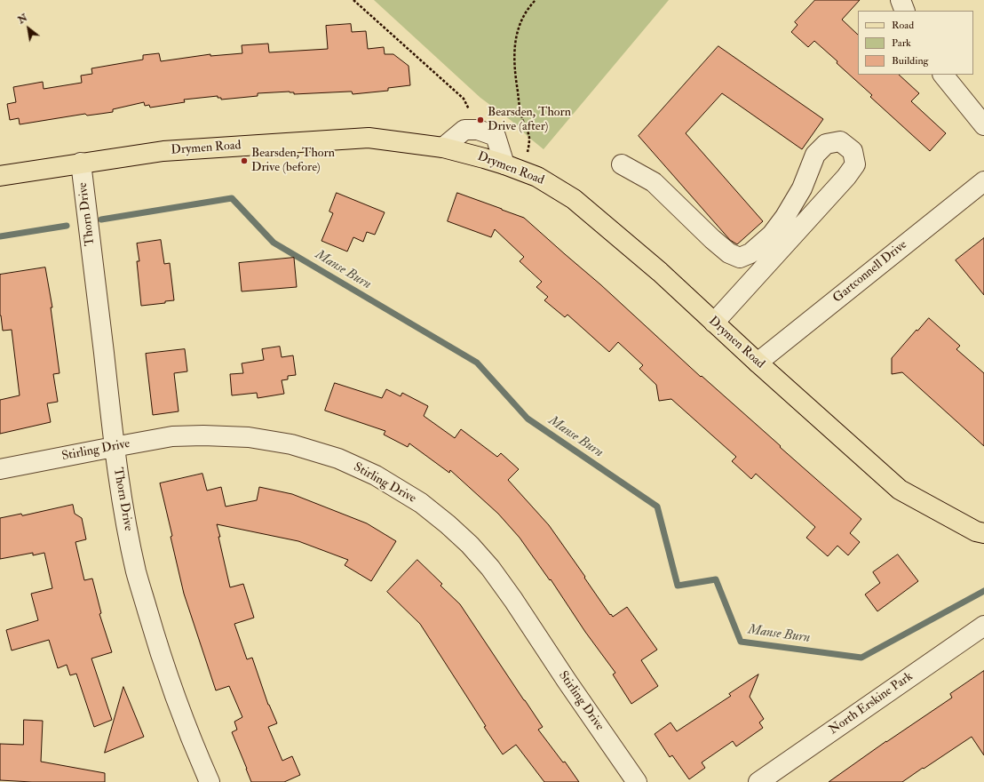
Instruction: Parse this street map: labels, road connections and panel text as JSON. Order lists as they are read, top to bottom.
{
  "streets": {
    "main road": ["Drymen Road"],
    "street": [
      "Thorn Drive",
      "Gartconnell Drive",
      "Stirling Drive",
      "North Erskine Park"
    ]
  },
  "crossings": [
    ["Drymen Road", "Thorn Drive"],
    ["Drymen Road", "Gartconnell Drive"],
    ["Thorn Drive", "Stirling Drive"]
  ],
  "water": ["Manse Burn"],
  "places": ["Bearsden, Thorn Drive (after)", "Bearsden, Thorn Drive (before)"],
  "legend": ["Road", "Park", "Building"],
  "north": "top left"
}
